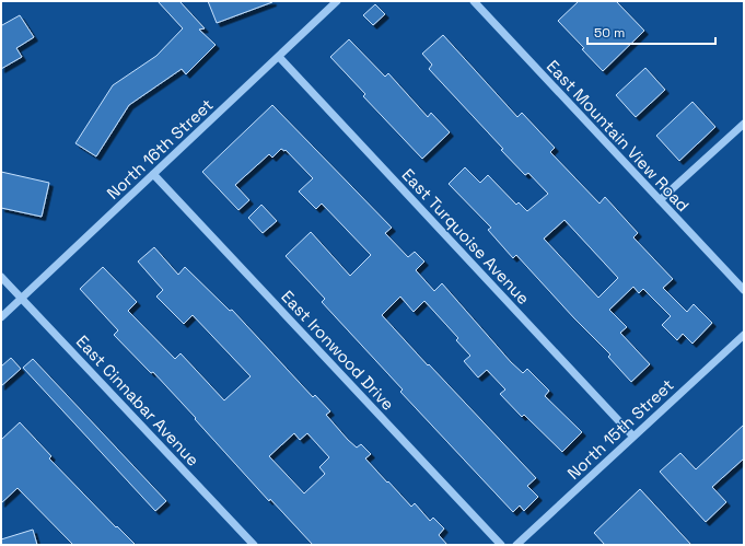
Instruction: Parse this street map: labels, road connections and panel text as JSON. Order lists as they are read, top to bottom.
{
  "streets": {
    "street": [
      "East Mountain View Road",
      "North 16th Street",
      "East Turquoise Avenue",
      "East Ironwood Drive",
      "East Cinnabar Avenue",
      "North 15th Street"
    ]
  },
  "crossings": [
    ["North 16th Street", "East Turquoise Avenue"],
    ["North 16th Street", "East Ironwood Drive"],
    ["North 16th Street", "East Cinnabar Avenue"],
    ["East Turquoise Avenue", "North 15th Street"]
  ],
  "scale_bar": "50 m"
}
